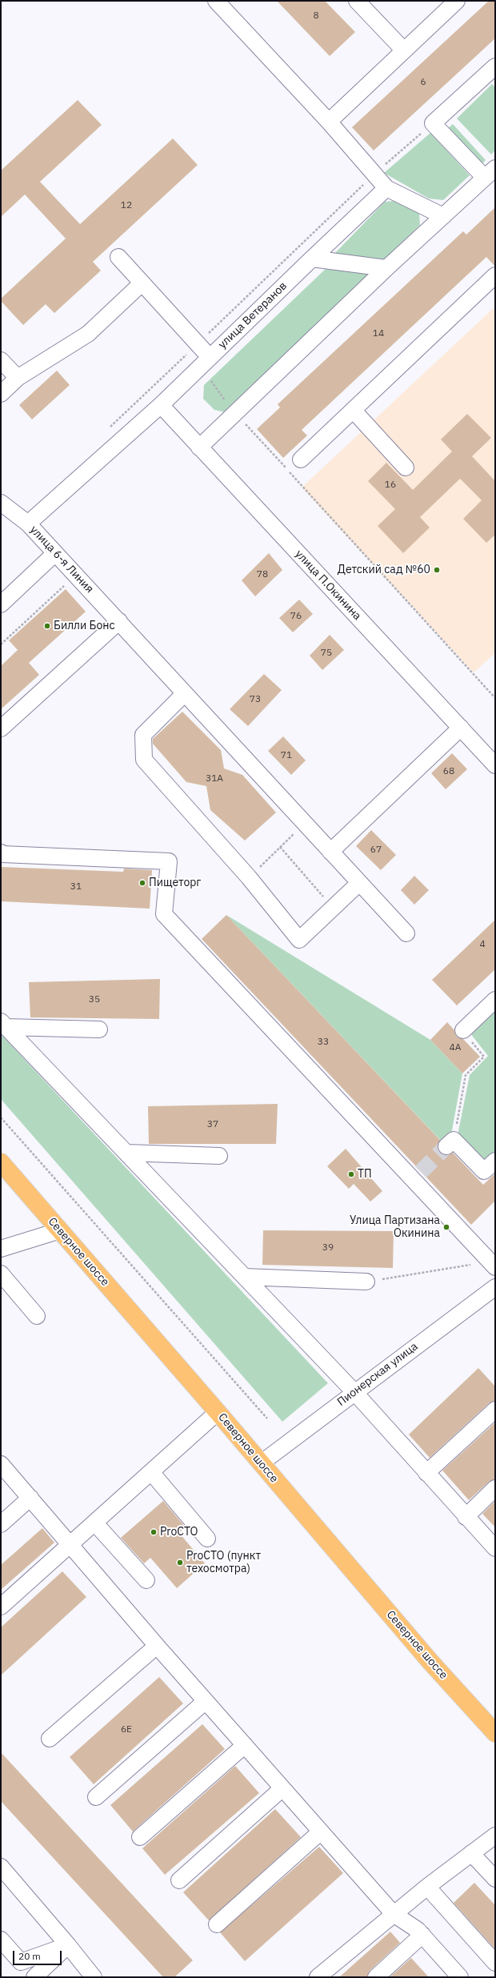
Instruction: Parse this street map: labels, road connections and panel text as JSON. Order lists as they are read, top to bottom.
{
  "streets": {
    "main road": ["Северное шоссе"],
    "street": [
      "улица Ветеранов",
      "улица 6-я Линия",
      "улица П.Окинина",
      "Пионерская улица"
    ]
  },
  "crossings": [
    ["улица Ветеранов", "улица 6-я Линия"],
    ["улица Ветеранов", "улица П.Окинина"],
    ["Северное шоссе", "Пионерская улица"]
  ],
  "places": [
    "Детский сад №60",
    "Билли Бонс",
    "Пищеторг",
    "ТП",
    "Улица Партизана Окинина",
    "ProСТО",
    "ProСТО (пункт техосмотра)"
  ],
  "house_numbers": [
    "8",
    "6",
    "12",
    "14",
    "16",
    "78",
    "76",
    "75",
    "73",
    "71",
    "68",
    "31А",
    "67",
    "31",
    "4",
    "35",
    "33",
    "4А",
    "37",
    "39",
    "6Е"
  ],
  "scale_bar": "20 m"
}
